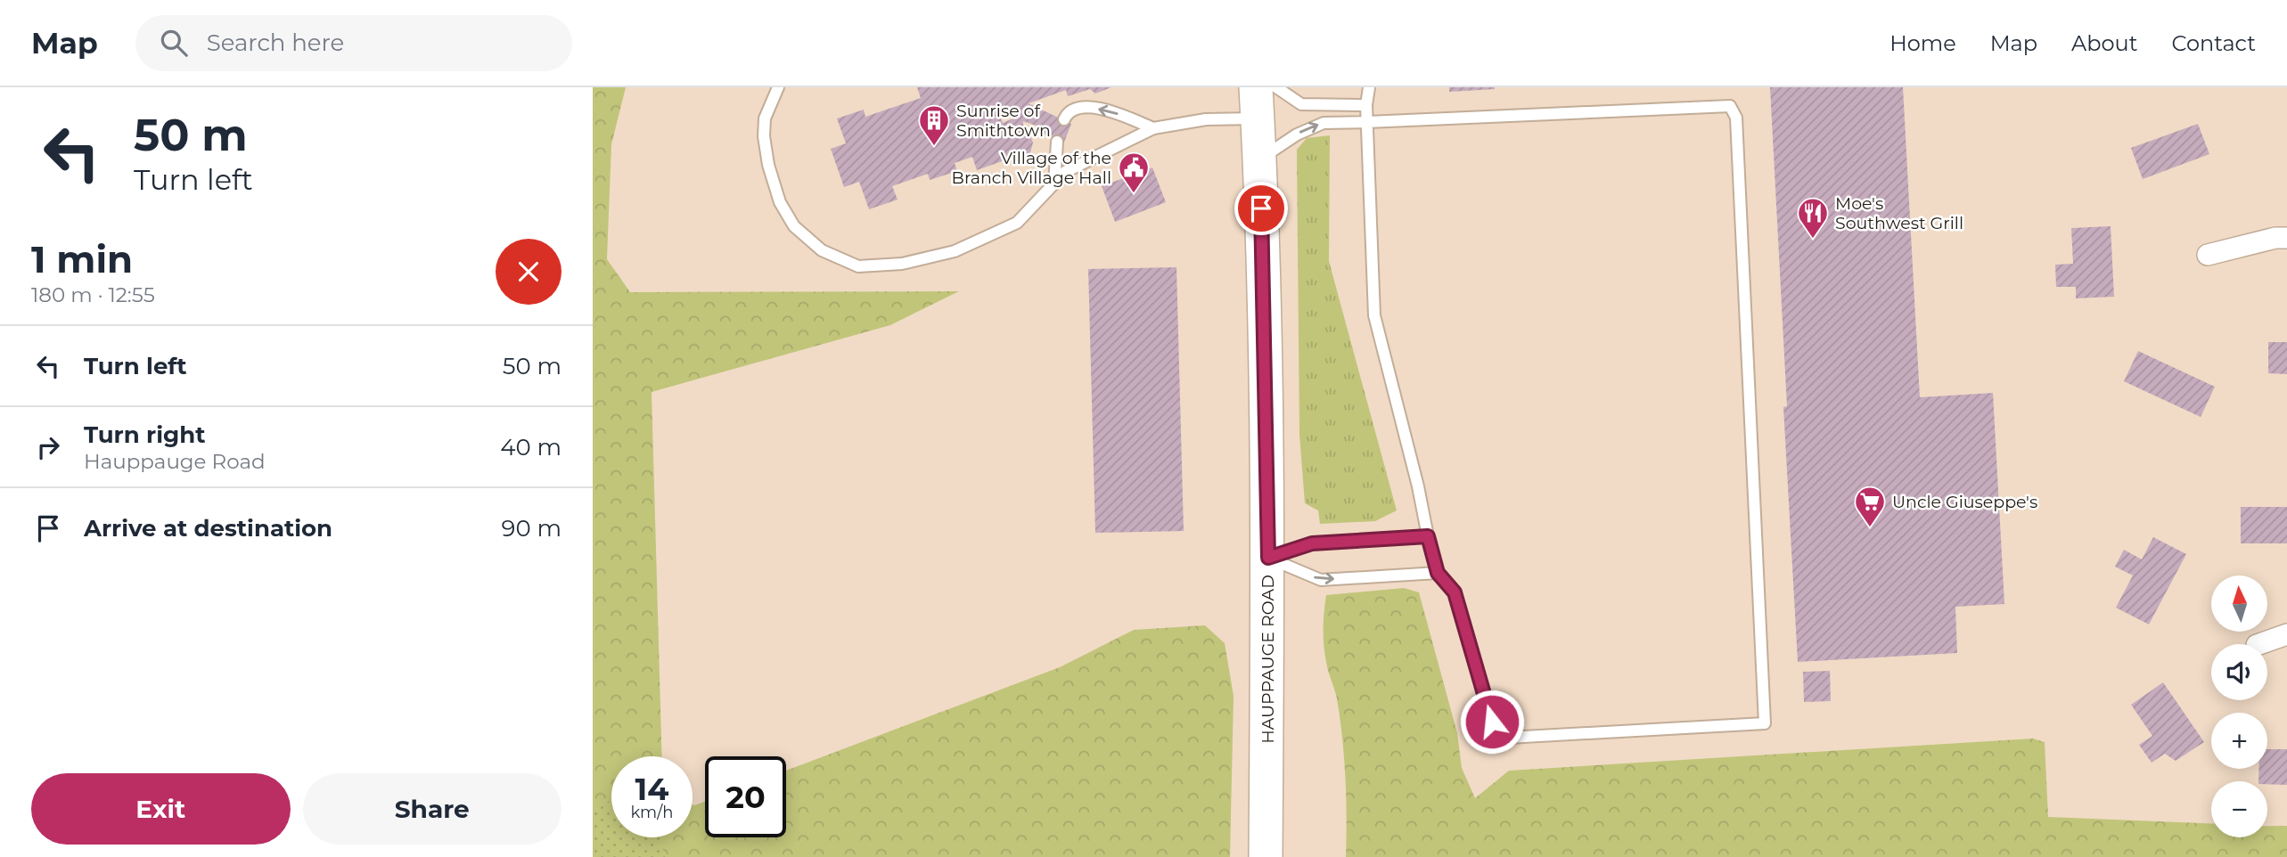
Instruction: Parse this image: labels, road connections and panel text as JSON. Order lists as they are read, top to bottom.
{
  "streets": {
    "main road": ["HAUPPAUGE ROAD"]
  },
  "places": {
    "building": ["Sunrise of Smithtown"],
    "public building": ["Village of the Branch Village Hall"],
    "restaurant": ["Moe's Southwest Grill"],
    "supermarket": ["Uncle Giuseppe's"]
  },
  "north": "top",
  "page": {
    "header": "Map",
    "search": "Search here",
    "nav": [
      "Home",
      "Map",
      "About",
      "Contact"
    ],
    "turn": ["50 m", "Turn left"],
    "heading": ["1 min", "180 m · 12:55"],
    "list": [
      {
        "name": "Turn left",
        "value": "50 m"
      },
      {
        "name": "Turn right",
        "note": "Hauppauge Road",
        "value": "40 m"
      },
      {
        "name": "Arrive at destination",
        "value": "90 m"
      }
    ],
    "map_buttons": ["+", "−"],
    "speed": "14 km/h",
    "limit": "20",
    "buttons": ["Exit", "Share"]
  }
}
